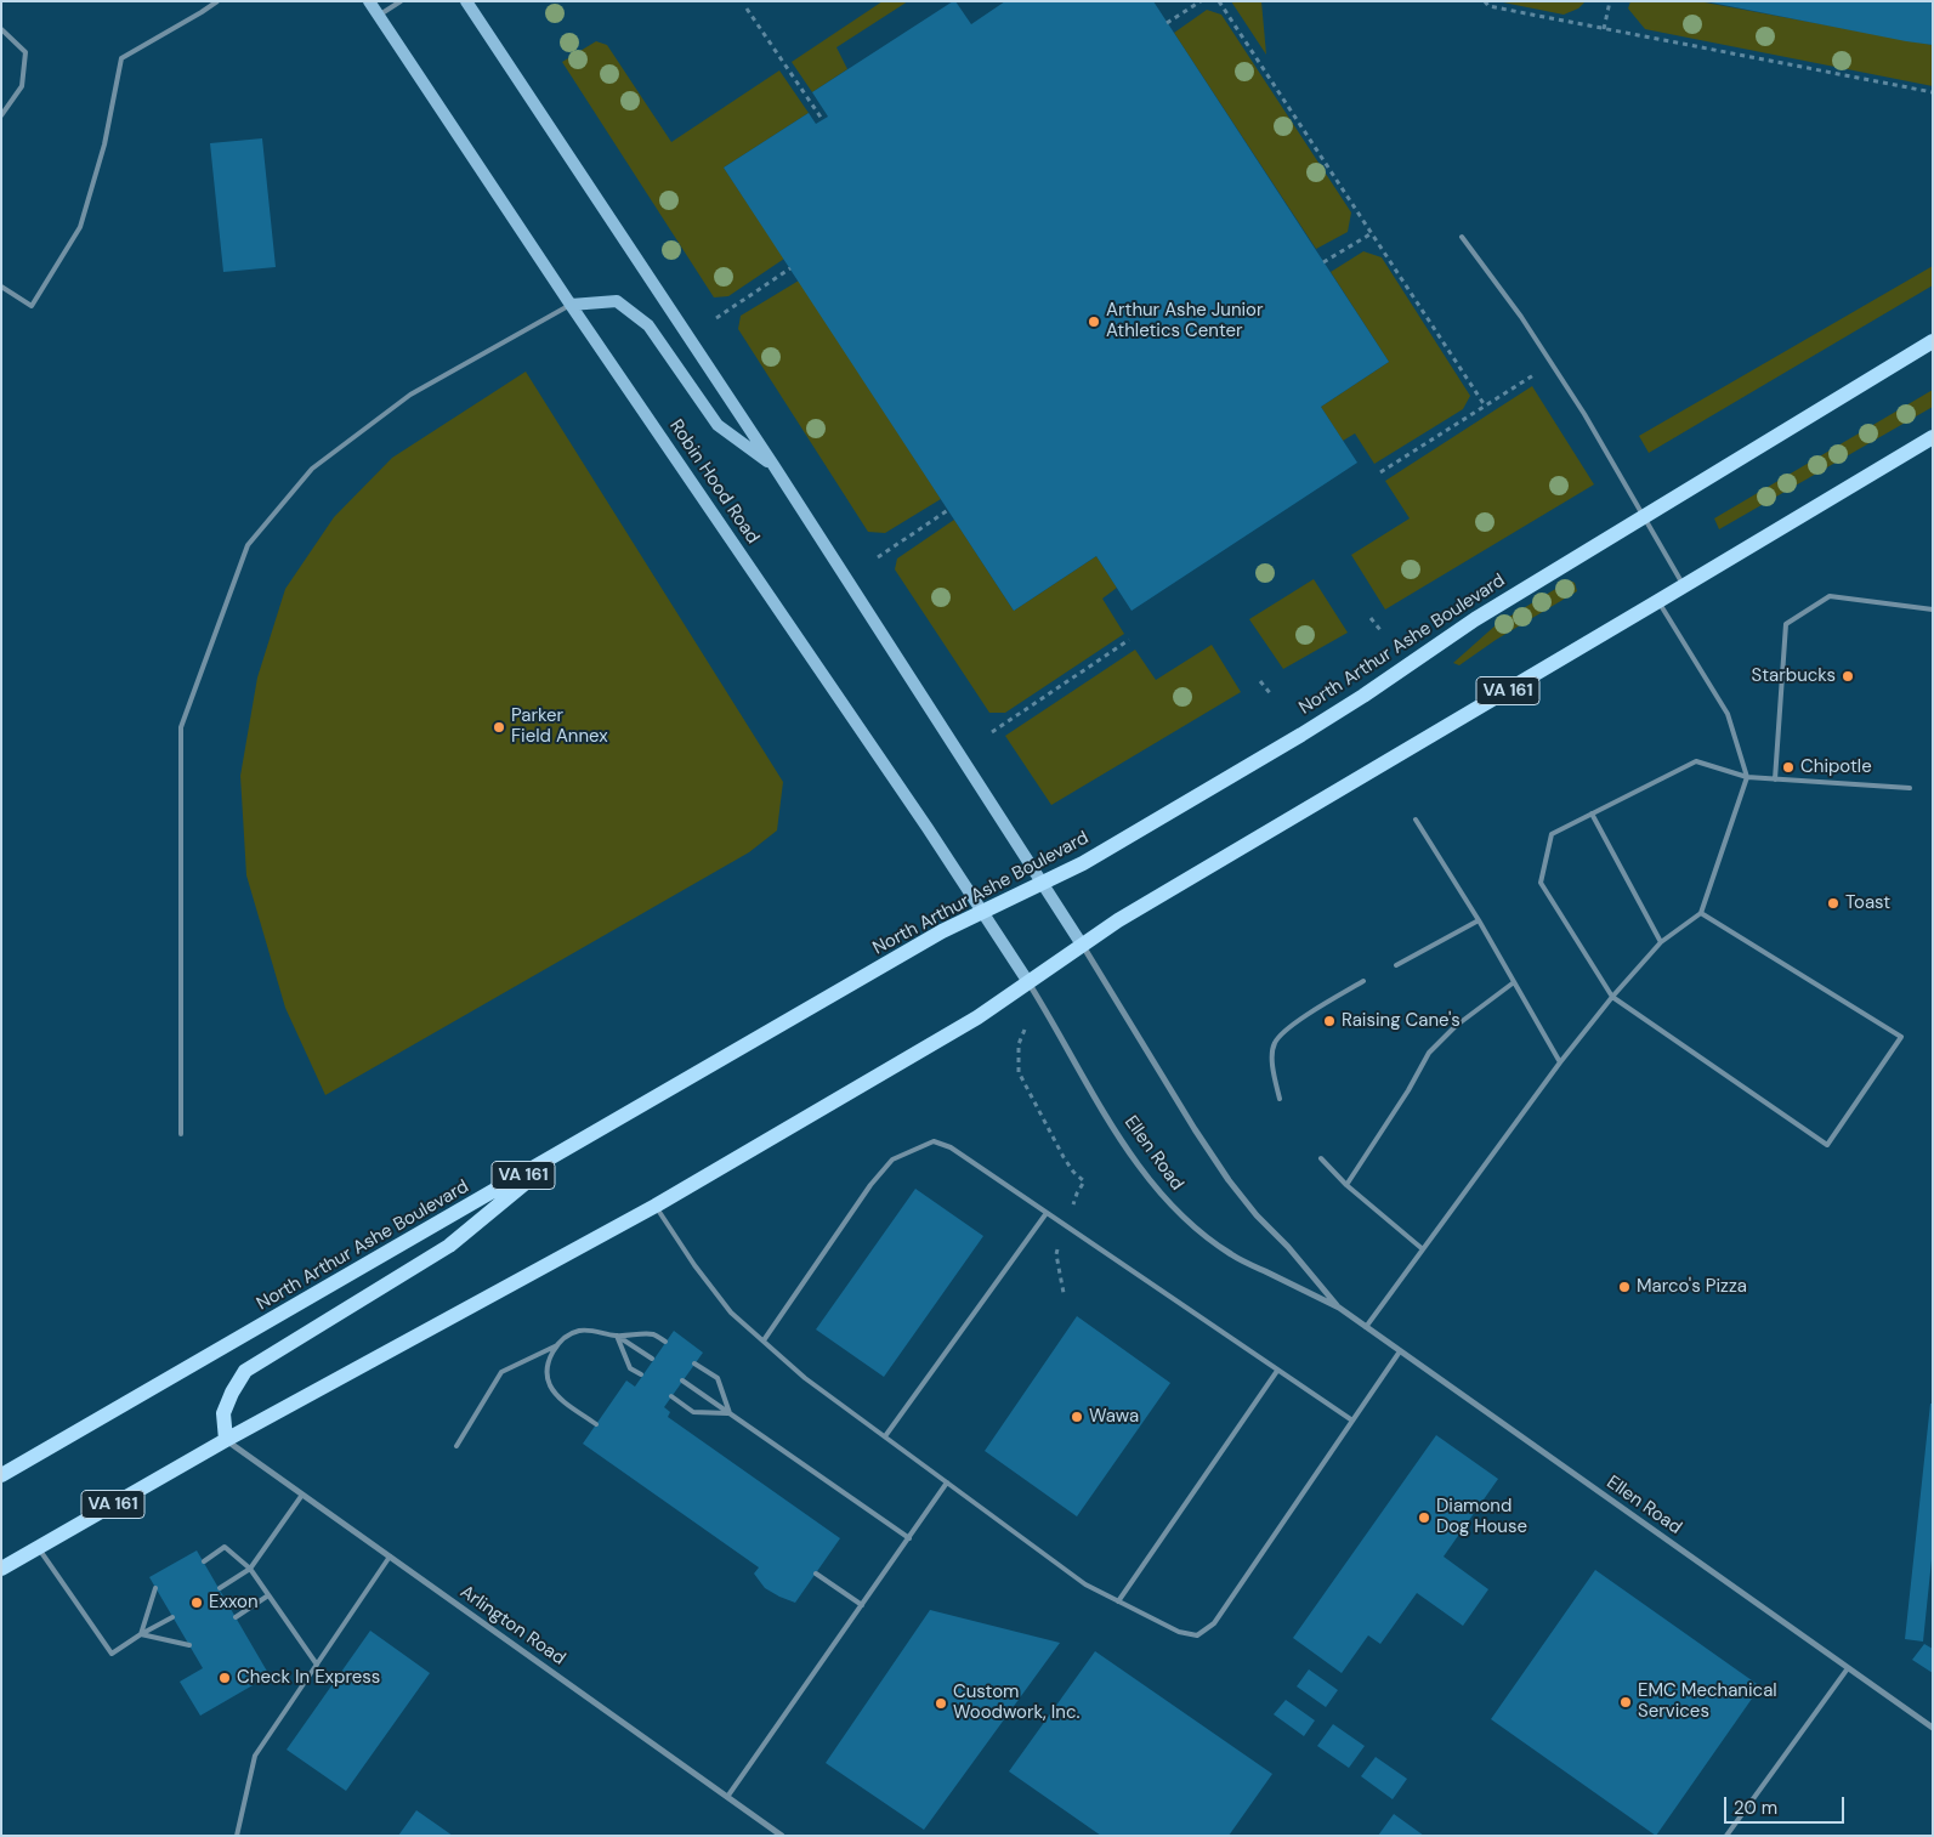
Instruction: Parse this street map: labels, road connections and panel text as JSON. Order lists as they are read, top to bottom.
{
  "streets": {
    "main road": ["Robin Hood Road", "North Arthur Ashe Boulevard", "VA 161"],
    "street": ["Ellen Road", "Arlington Road"]
  },
  "crossings": [
    ["Robin Hood Road", "North Arthur Ashe Boulevard"],
    ["Robin Hood Road", "VA 161"],
    ["Robin Hood Road", "Ellen Road"],
    ["VA 161", "Ellen Road"],
    ["VA 161", "Arlington Road"]
  ],
  "places": [
    "Arthur Ashe Junior Athletics Center",
    "Starbucks",
    "Parker Field Annex",
    "Chipotle",
    "Toast",
    "Raising Cane's",
    "Marco's Pizza",
    "Wawa",
    "Diamond Dog House",
    "Exxon",
    "Check In Express",
    "EMC Mechanical Services",
    "Custom Woodwork, Inc."
  ],
  "scale_bar": "20 m"
}
